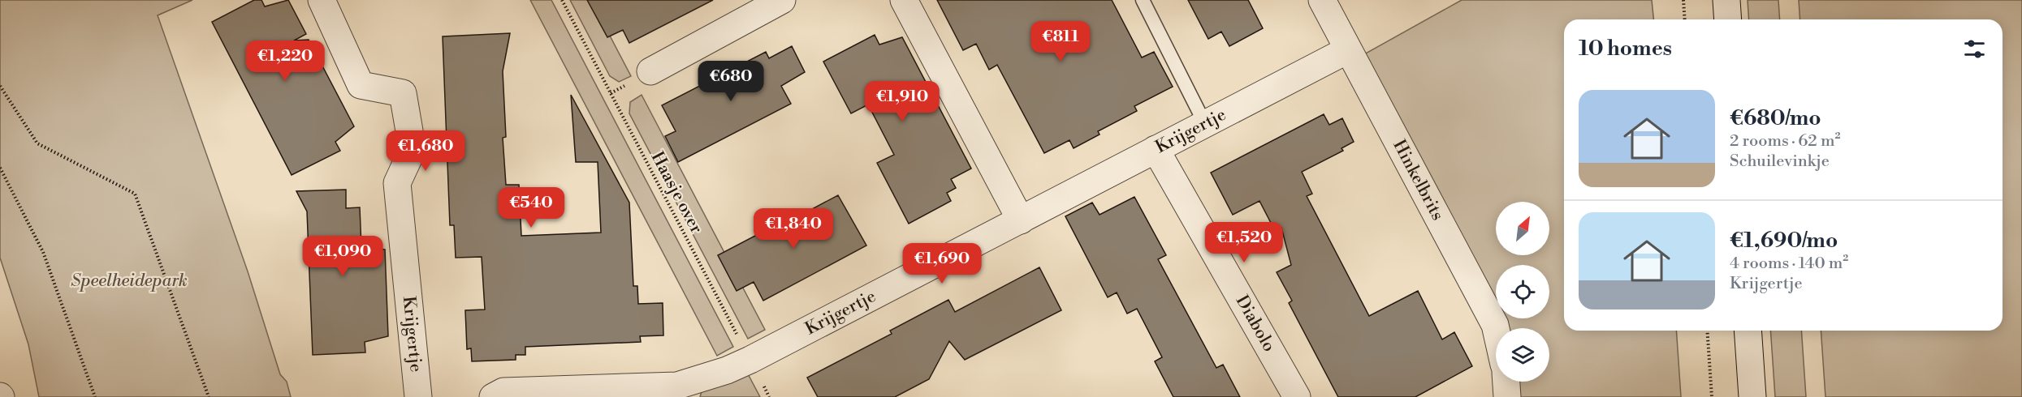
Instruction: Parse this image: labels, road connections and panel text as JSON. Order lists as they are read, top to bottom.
{
  "streets": {
    "street": ["Krijgertje", "Hinkelbrits", "Diabolo"],
    "path": ["Haasje over"]
  },
  "crossings": [
    ["Krijgertje", "Hinkelbrits"],
    ["Krijgertje", "Haasje over"],
    ["Krijgertje", "Diabolo"]
  ],
  "parks": ["Speelheidepark"],
  "north": "top right",
  "page": {
    "heading": "10 homes",
    "price": [
      "€811",
      "€1,220",
      "€680",
      "€1,910",
      "€1,680",
      "€540",
      "€1,840",
      "€1,520",
      "€1,090",
      "€1,690"
    ],
    "list": [
      {
        "name": "€680/mo",
        "note": "2 rooms · 62 m² · Schuilevinkje"
      },
      {
        "name": "€1,690/mo",
        "note": "4 rooms · 140 m² · Krijgertje"
      }
    ]
  }
}
